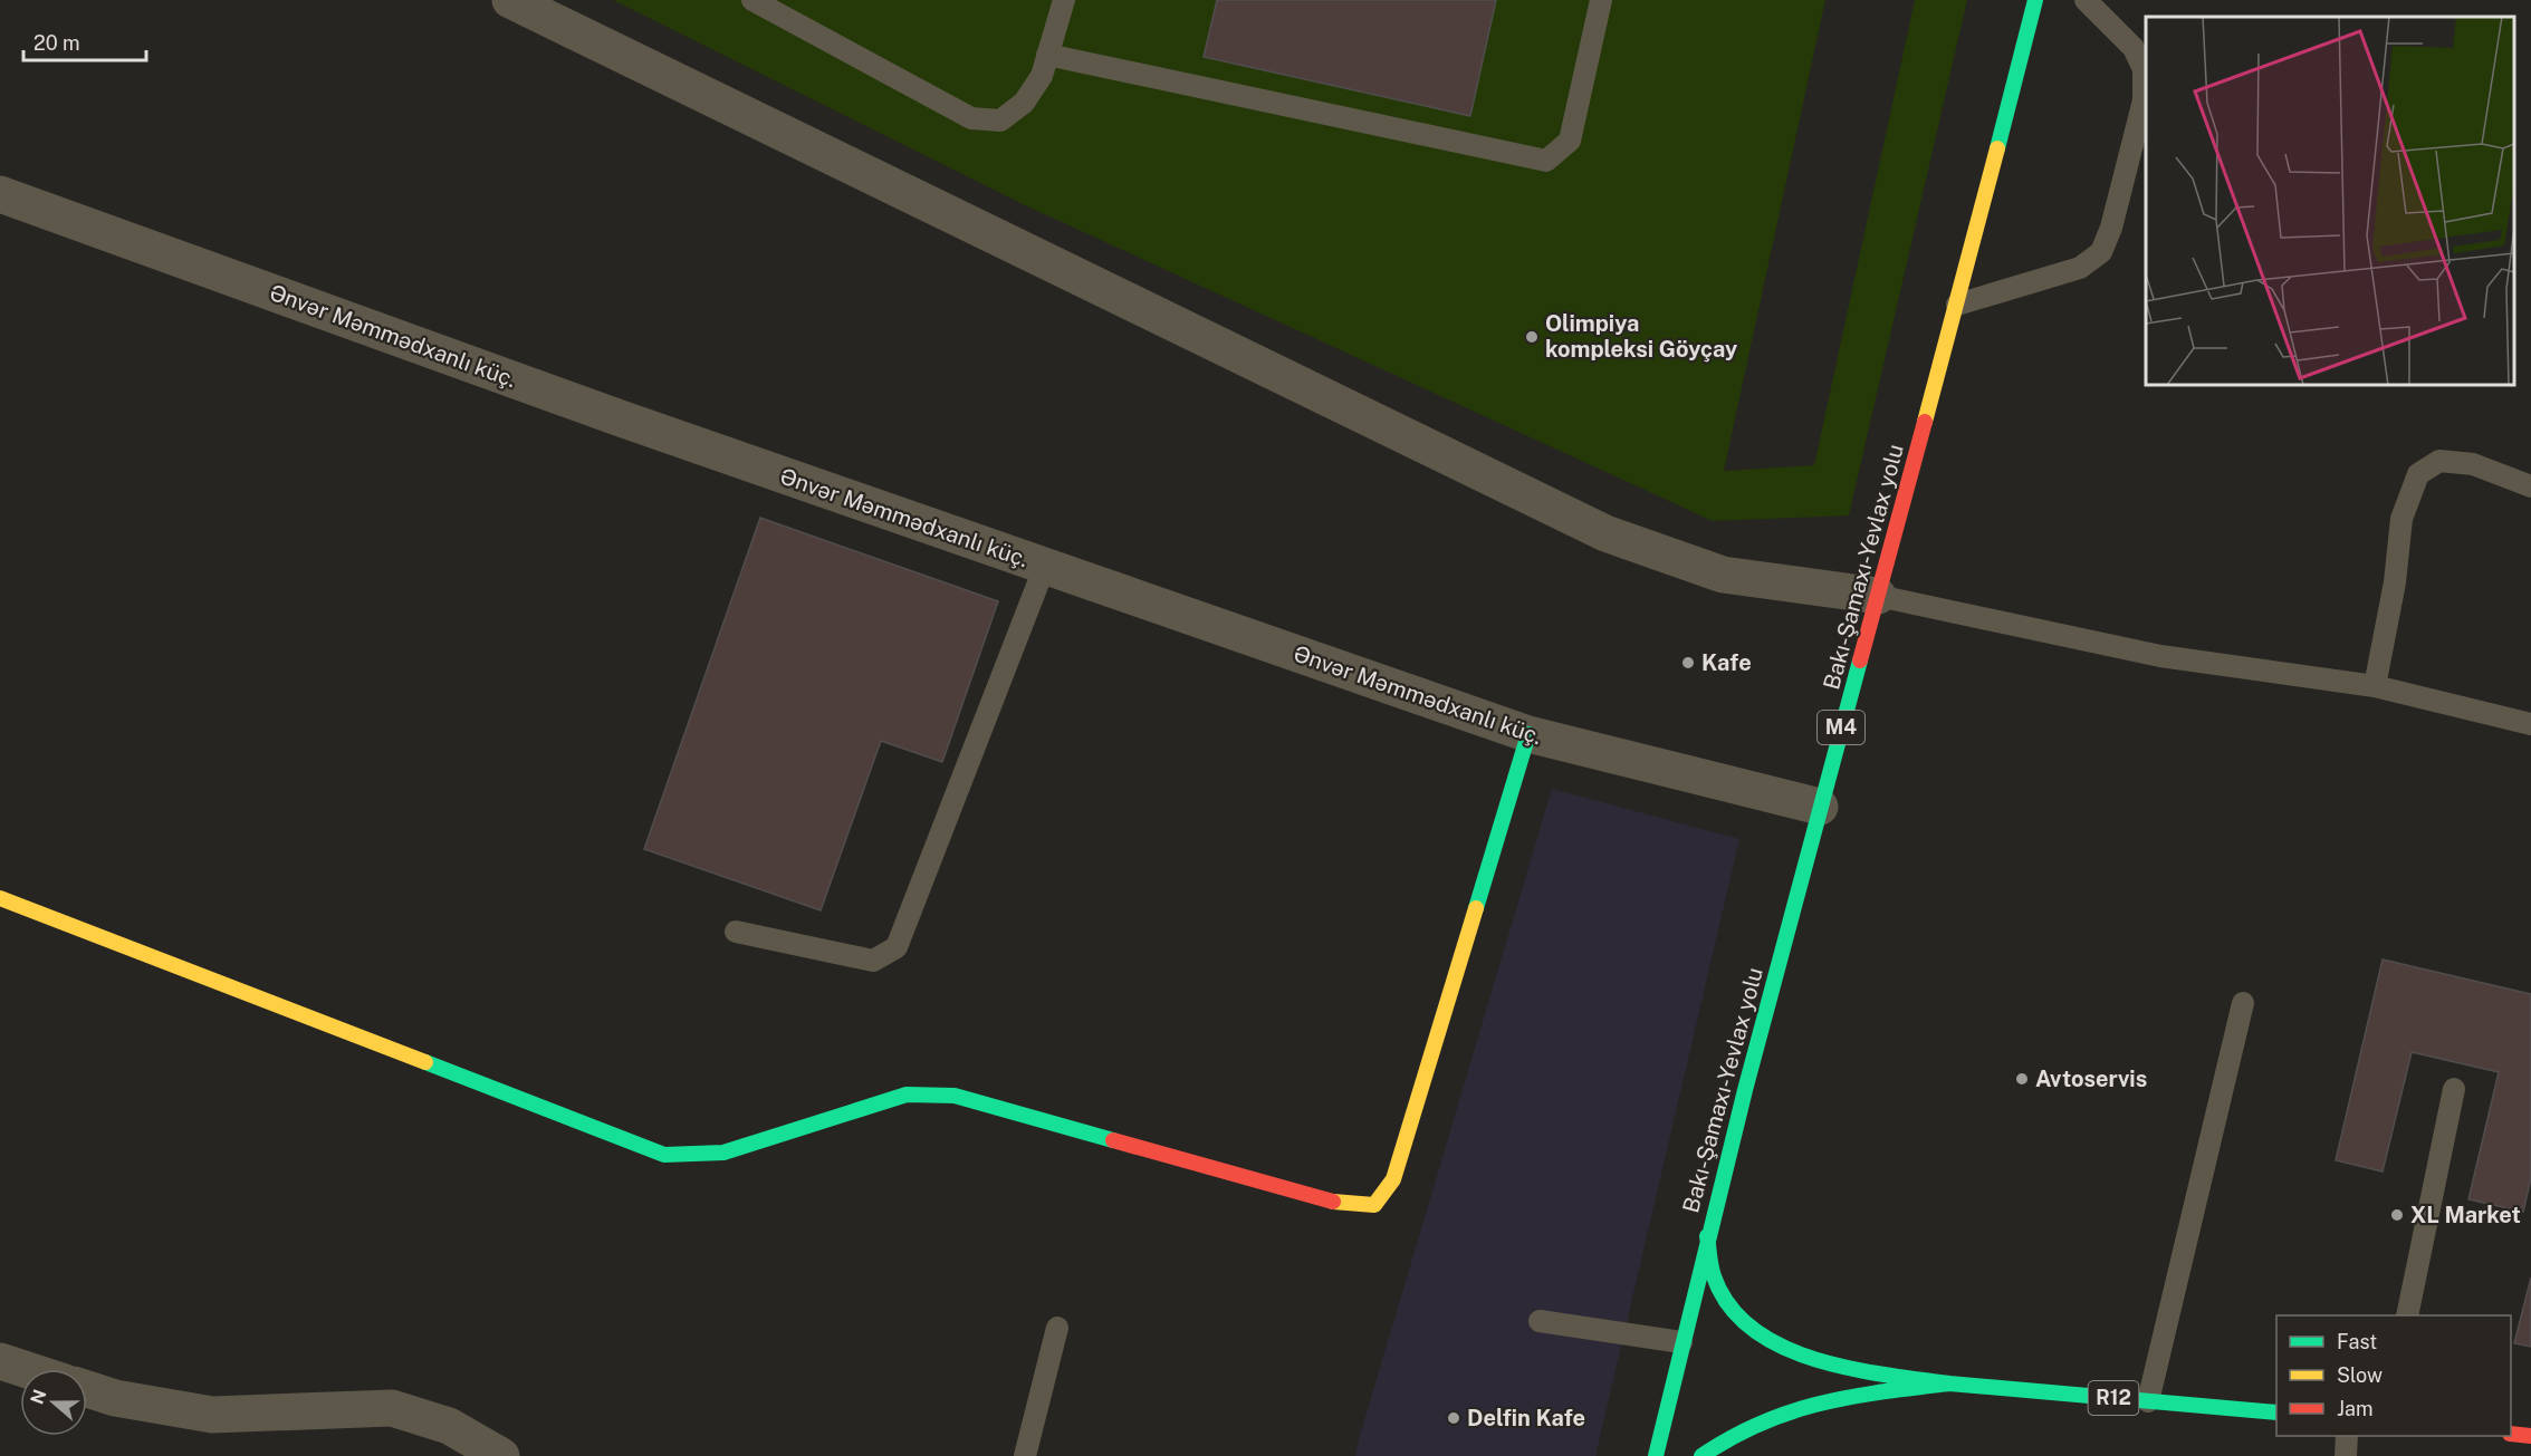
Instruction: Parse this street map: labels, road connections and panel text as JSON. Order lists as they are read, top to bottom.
{
  "streets": {
    "main road": ["Bakı-Şamaxı-Yevlax yolu", "M4", "R12"],
    "street": ["Ənvər Məmmədxanlı küç."]
  },
  "crossings": [
    ["Ənvər Məmmədxanlı küç.", "Bakı-Şamaxı-Yevlax yolu"]
  ],
  "places": [
    "Olimpiya kompleksi Göyçay",
    "Kafe",
    "Avtoservis",
    "XL Market",
    "Delfin Kafe"
  ],
  "legend": ["Fast", "Slow", "Jam"],
  "scale_bar": "20 m",
  "north": "left"
}
